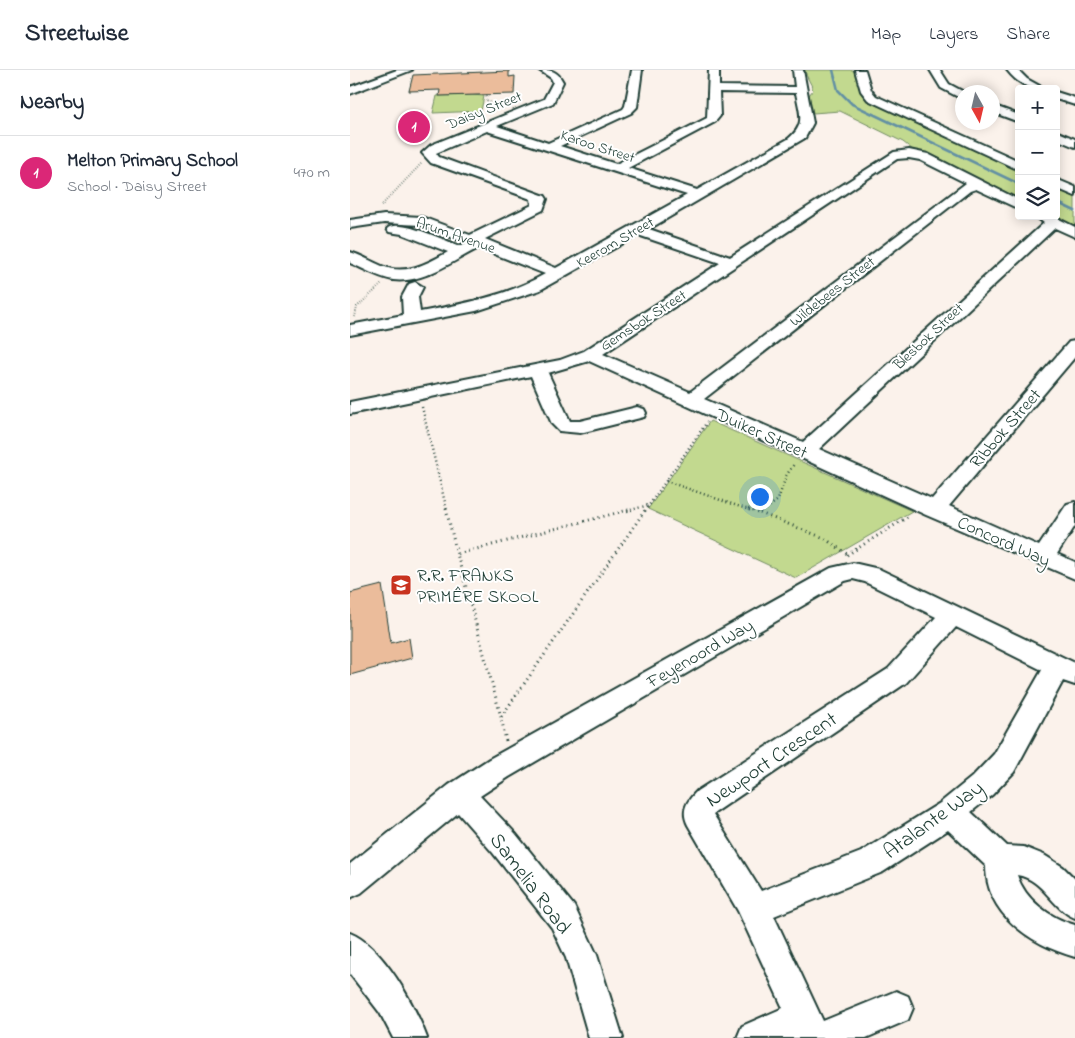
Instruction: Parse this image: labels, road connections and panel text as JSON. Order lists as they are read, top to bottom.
{
  "streets": {
    "street": [
      "Daisy Street",
      "Karoo Street",
      "Arum Avenue",
      "Keerom Street",
      "Wildebees Street",
      "Gemsbok Street",
      "Blesbok Street",
      "Ribbok Street",
      "Duiker Street",
      "Concord Way",
      "Feyenoord Way",
      "Newport Crescent",
      "Atalante Way",
      "Samelia Road"
    ]
  },
  "crossings": [
    ["Daisy Street", "Karoo Street"],
    ["Karoo Street", "Keerom Street"],
    ["Arum Avenue", "Keerom Street"],
    ["Wildebees Street", "Gemsbok Street"],
    ["Wildebees Street", "Duiker Street"],
    ["Gemsbok Street", "Duiker Street"],
    ["Blesbok Street", "Duiker Street"],
    ["Ribbok Street", "Duiker Street"],
    ["Ribbok Street", "Concord Way"],
    ["Duiker Street", "Concord Way"],
    ["Feyenoord Way", "Samelia Road"],
    ["Newport Crescent", "Atalante Way"]
  ],
  "places": {
    "school or university": ["R.R. FRANKS PRIMÊRE SKOOL"]
  },
  "north": "bottom",
  "page": {
    "header": "Streetwise",
    "nav": ["Map", "Layers", "Share"],
    "heading": "Nearby",
    "map_buttons": ["+", "−"],
    "pins": "1",
    "list": [
      {
        "mark": "1",
        "name": "Melton Primary School",
        "note": "School · Daisy Street",
        "value": "470 m"
      }
    ]
  }
}
